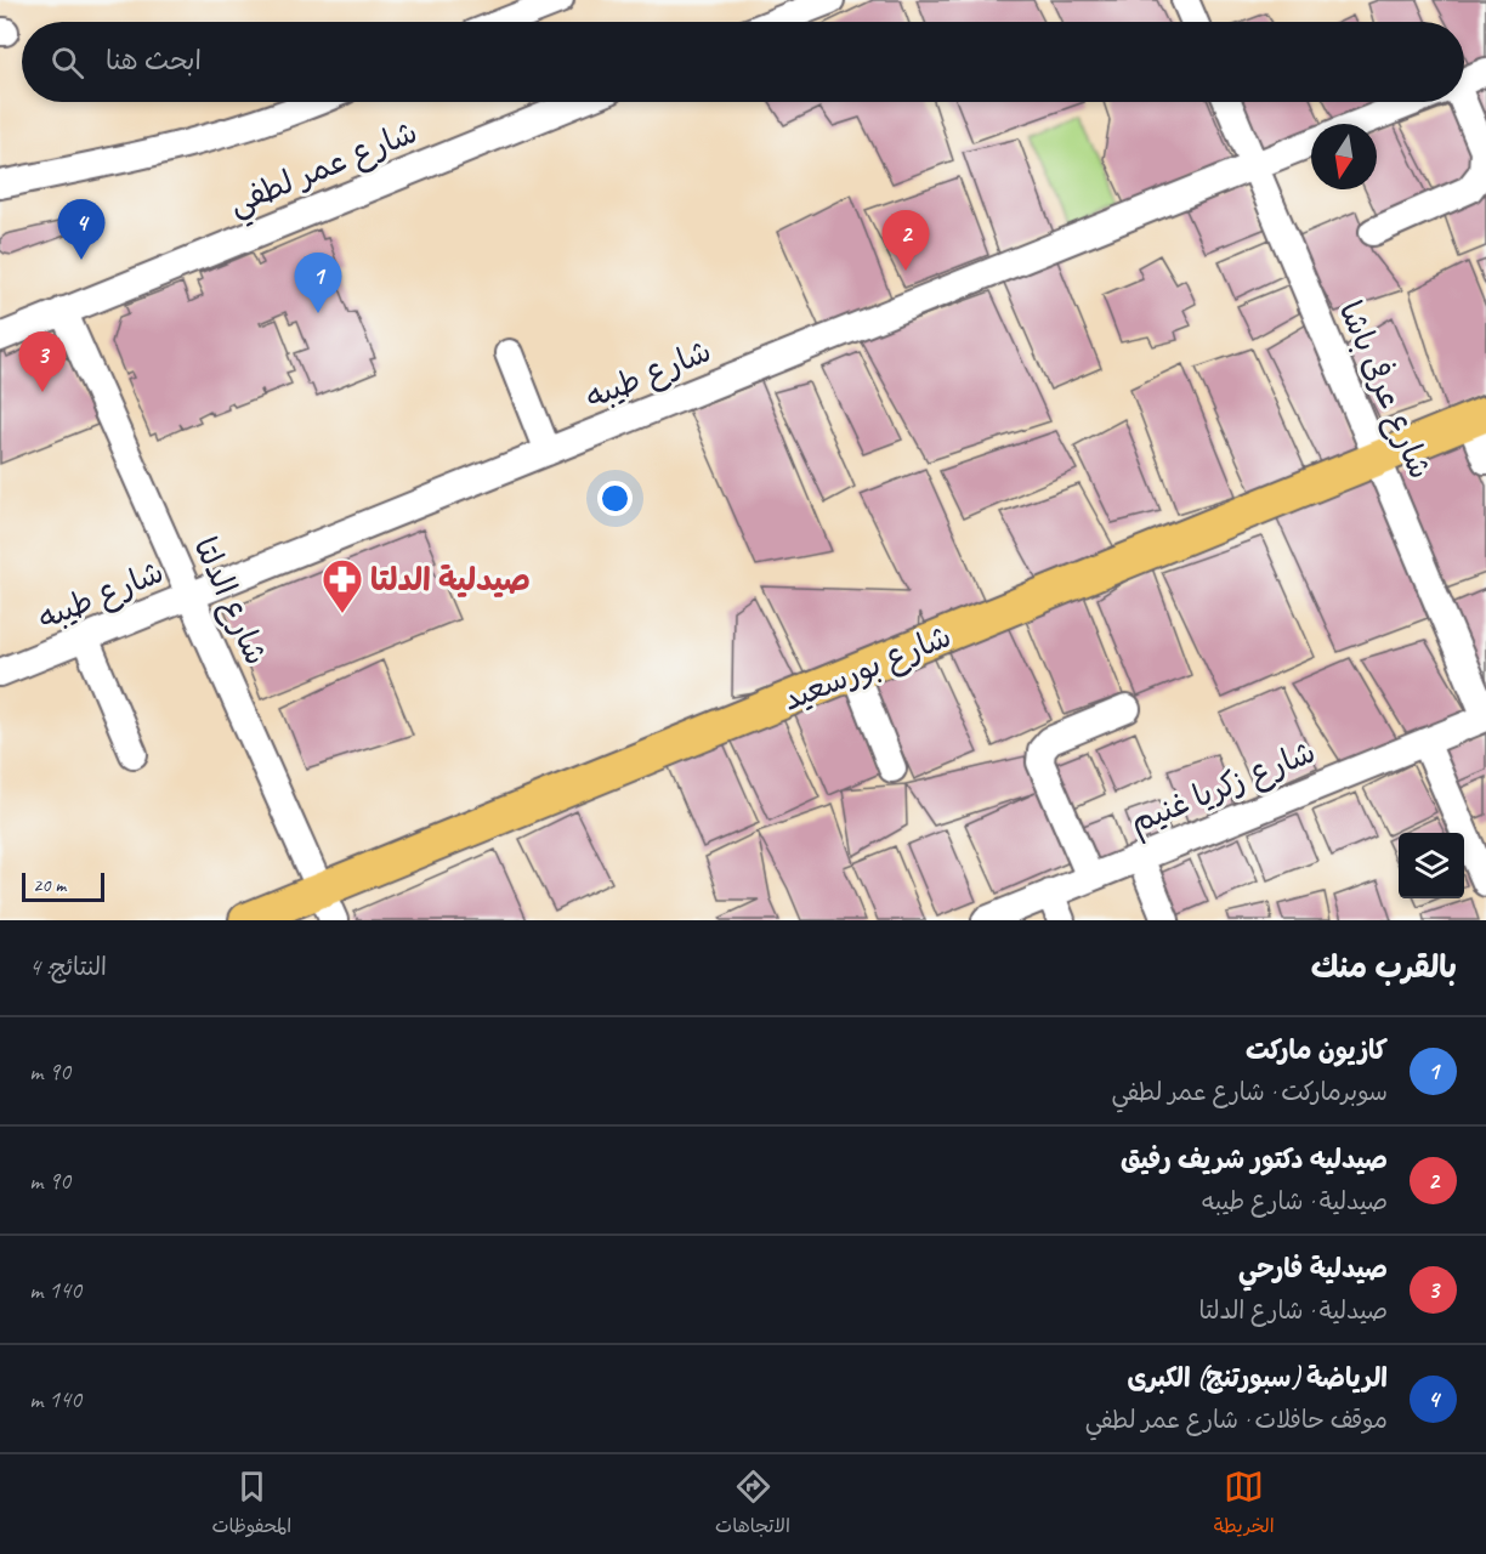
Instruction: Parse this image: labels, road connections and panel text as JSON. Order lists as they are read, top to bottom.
{
  "streets": {
    "main road": ["شارع بورسعيد"],
    "street": [
      "شارع عمر لطفي",
      "شارع طيبه",
      "شارع عرفى باشا",
      "شارع الدلتا",
      "شارع زكريا غنيم"
    ]
  },
  "crossings": [
    ["شارع عمر لطفي", "شارع الدلتا"],
    ["شارع طيبه", "شارع عرفى باشا"],
    ["شارع طيبه", "شارع الدلتا"],
    ["شارع عرفى باشا", "شارع بورسعيد"],
    ["شارع عرفى باشا", "شارع زكريا غنيم"],
    ["شارع الدلتا", "شارع بورسعيد"]
  ],
  "places": {
    "pharmacy": ["صيدلية الدلتا"]
  },
  "scale_bar": "20 m",
  "north": "bottom",
  "page": {
    "search": "ابحث هنا",
    "pins": [
      "4",
      "2",
      "1",
      "3"
    ],
    "scale": "20 m",
    "heading": ["بالقرب منك", "النتائج: 4"],
    "list": [
      {
        "mark": "1",
        "name": "كازيون ماركت",
        "note": "سوبرماركت · شارع عمر لطفي",
        "value": "90 m"
      },
      {
        "mark": "2",
        "name": "صيدليه دكتور شريف رفيق",
        "note": "صيدلية · شارع طيبه",
        "value": "90 m"
      },
      {
        "mark": "3",
        "name": "صيدلية فارحي",
        "note": "صيدلية · شارع الدلتا",
        "value": "140 m"
      },
      {
        "mark": "4",
        "name": "الرياضة (سبورتنج) الكبرى",
        "note": "موقف حافلات · شارع عمر لطفي",
        "value": "140 m"
      }
    ],
    "nav": ["الخريطة", "الاتجاهات", "المحفوظات"]
  }
}
